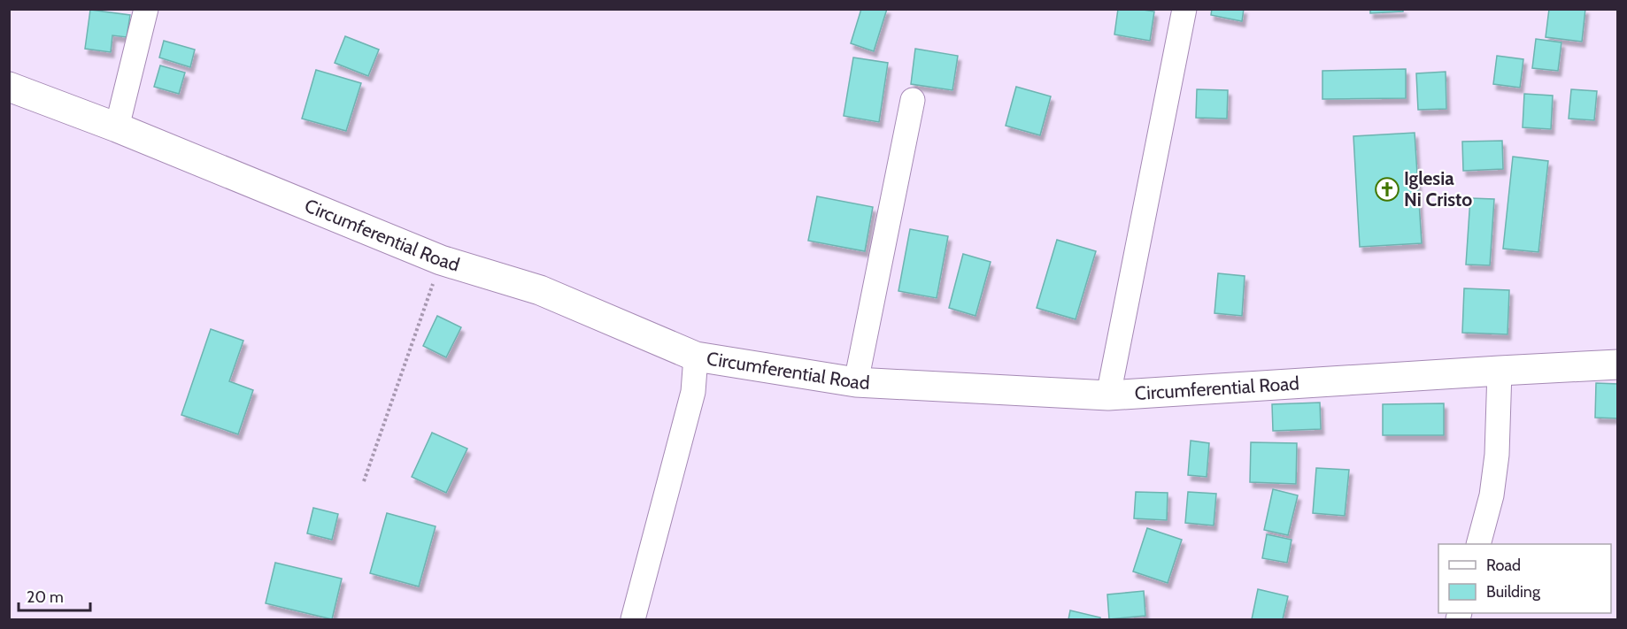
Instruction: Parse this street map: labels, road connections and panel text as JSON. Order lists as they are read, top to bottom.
{
  "streets": {
    "main road": ["Circumferential Road"]
  },
  "places": {
    "church": ["Iglesia Ni Cristo"]
  },
  "legend": ["Road", "Building"],
  "scale_bar": "20 m"
}
